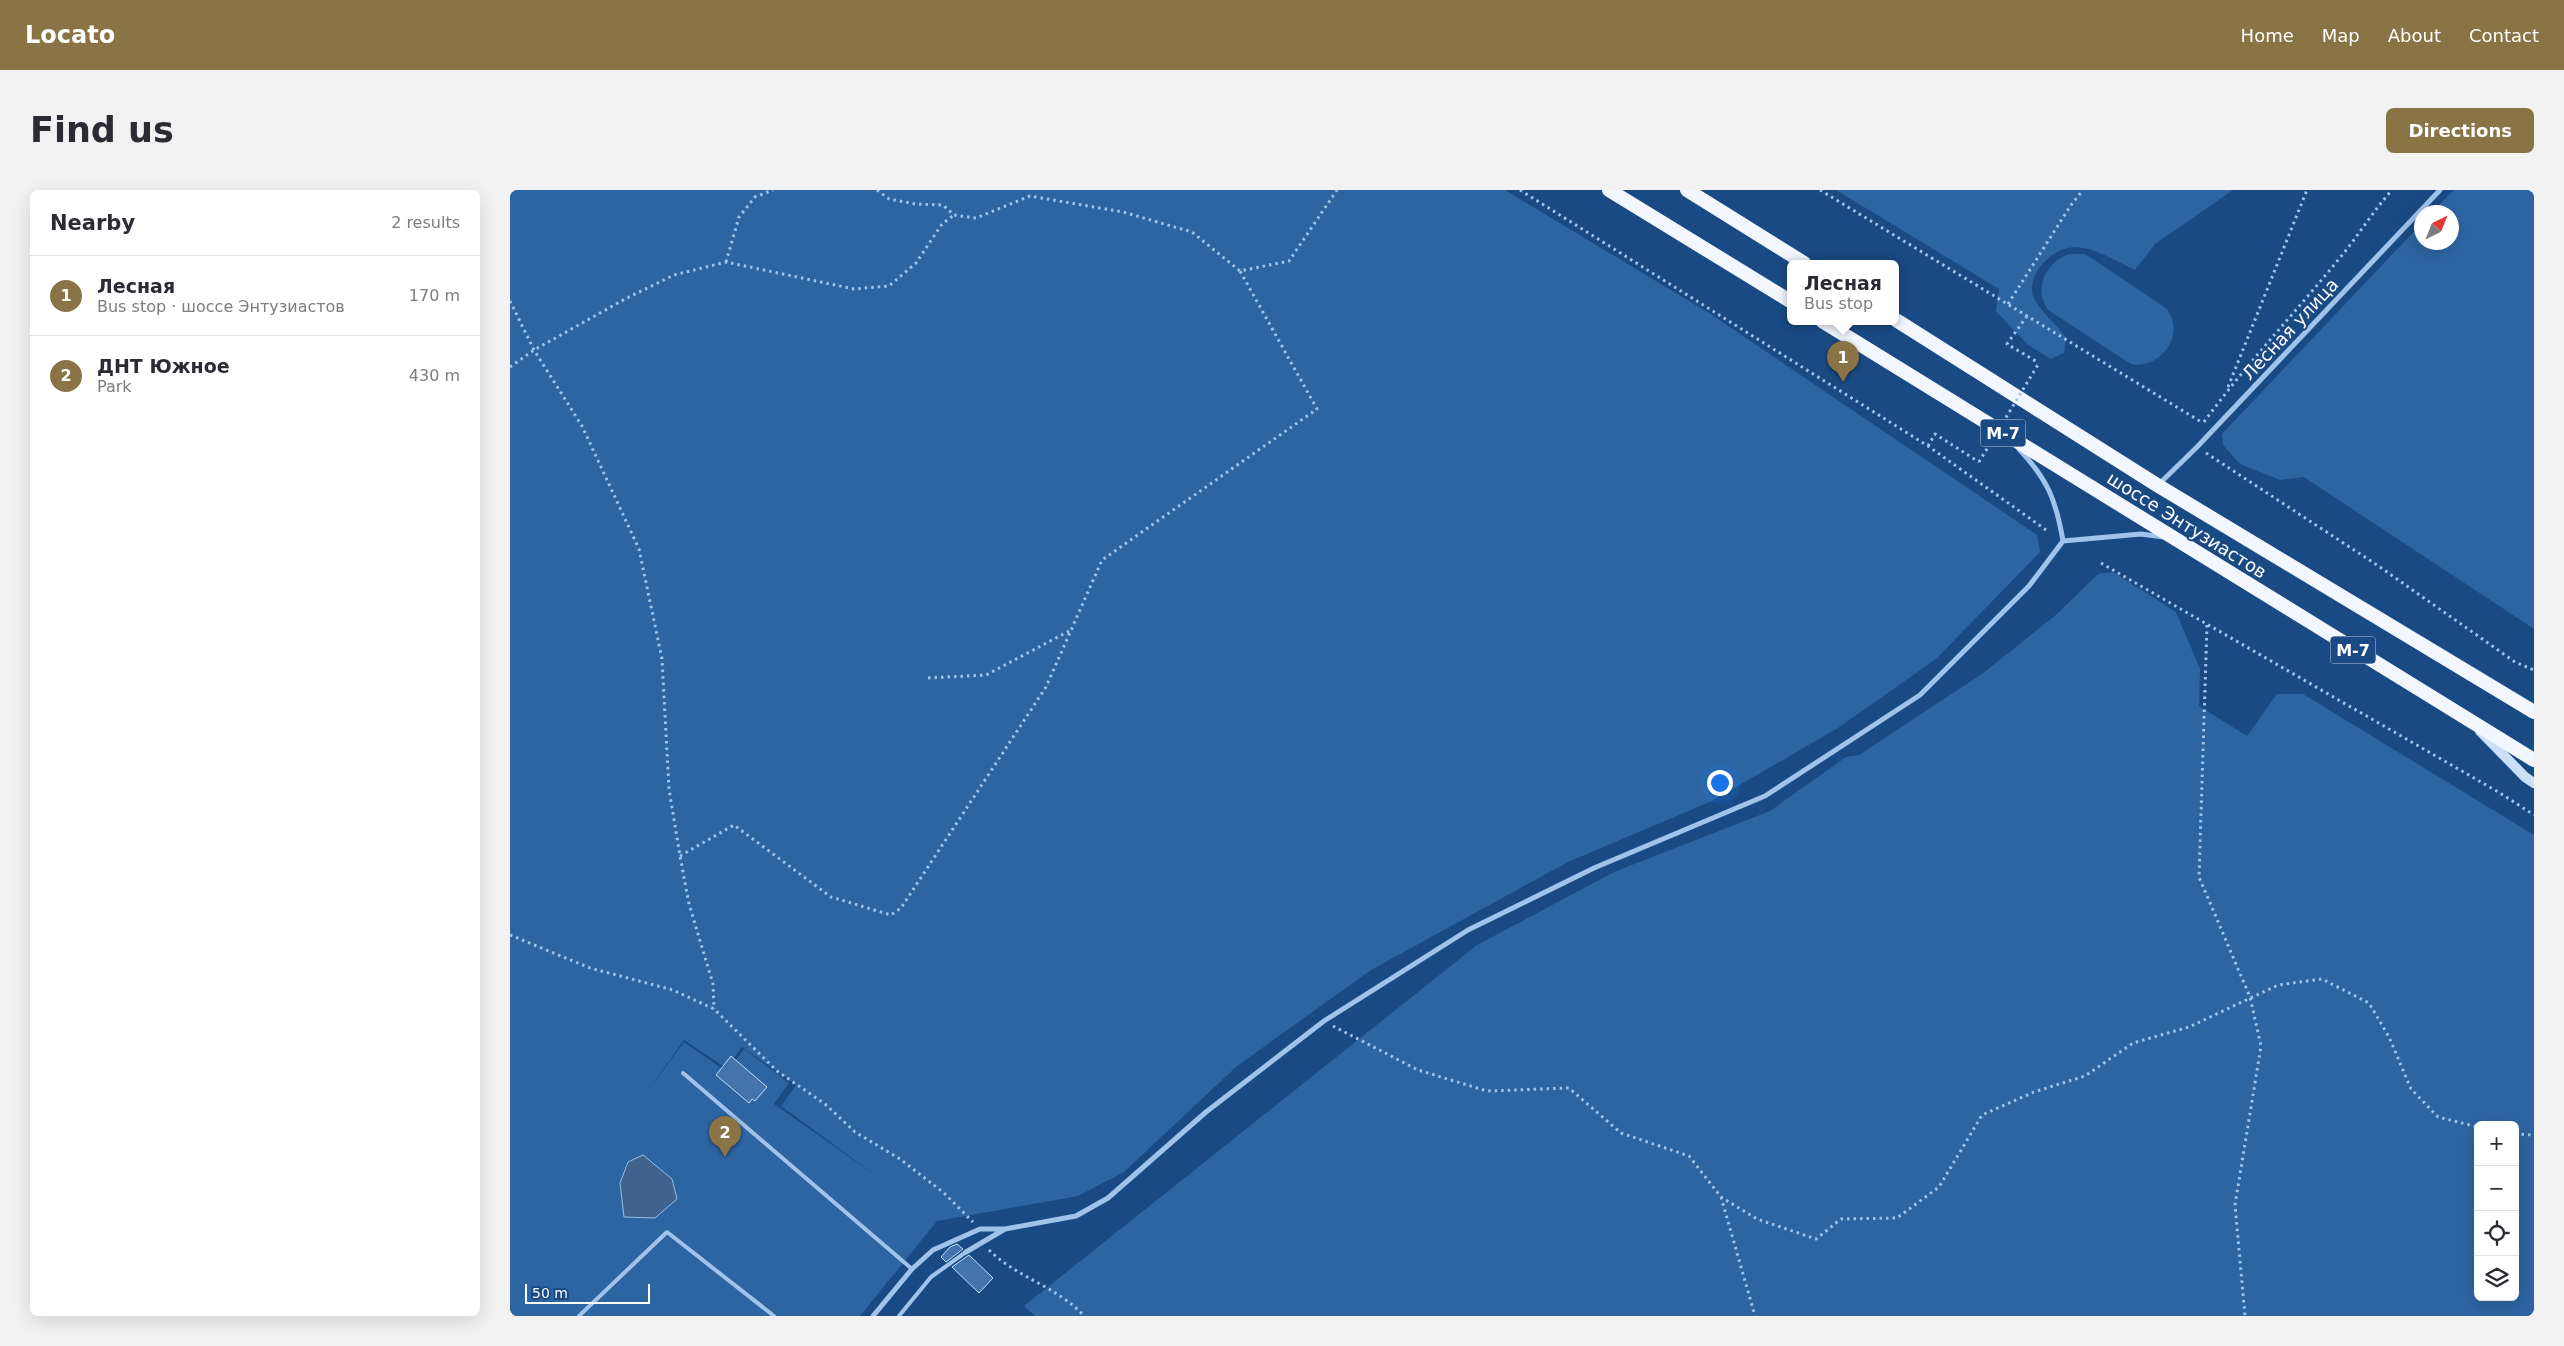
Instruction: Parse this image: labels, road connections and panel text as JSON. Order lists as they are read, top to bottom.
{
  "streets": {
    "highway": ["М-7", "шоссе Энтузиастов"],
    "street": ["Лесная улица"]
  },
  "crossings": [
    ["Лесная улица", "шоссе Энтузиастов"]
  ],
  "scale_bar": "50 m",
  "north": "top right",
  "page": {
    "header": "Locato",
    "nav": [
      "Home",
      "Map",
      "About",
      "Contact"
    ],
    "buttons": "Directions",
    "title": "Find us",
    "heading": ["Nearby", "2 results"],
    "list": [
      {
        "mark": "1",
        "name": "Лесная",
        "note": "Bus stop · шоссе Энтузиастов",
        "value": "170 m"
      },
      {
        "mark": "2",
        "name": "ДНТ Южное",
        "note": "Park",
        "value": "430 m"
      }
    ],
    "popup": ["Лесная", "Bus stop"],
    "pins": ["1", "2"],
    "map_buttons": ["+", "−"],
    "scale": "50 m"
  }
}
